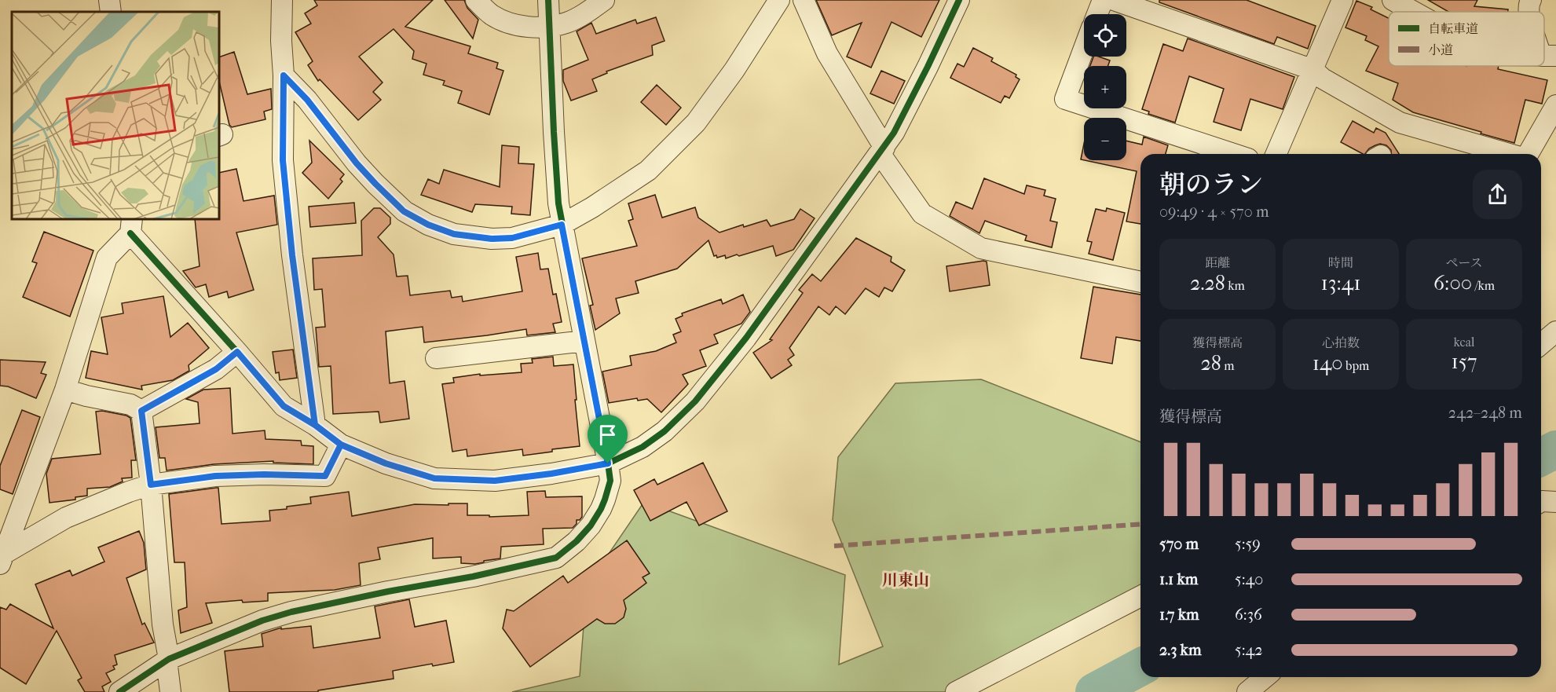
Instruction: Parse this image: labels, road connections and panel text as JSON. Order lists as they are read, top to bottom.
{
  "districts": ["川東山"],
  "legend": ["自転車道", "小道"],
  "page": {
    "map_buttons": ["+", "−"],
    "heading": ["朝のラン", "09:49 · 4 × 570 m"],
    "stats": [
      ["距離", "2.28 km"],
      ["時間", "13:41"],
      ["ペース", "6:00 /km"],
      ["獲得標高", "28 m"],
      ["心拍数", "140 bpm"],
      ["kcal", "157"]
    ],
    "chart": ["獲得標高", "242–248 m"],
    "list": [
      {
        "name": "570 m",
        "note": "5:59"
      },
      {
        "name": "1.1 km",
        "note": "5:40"
      },
      {
        "name": "1.7 km",
        "note": "6:36"
      },
      {
        "name": "2.3 km",
        "note": "5:42"
      }
    ]
  }
}
